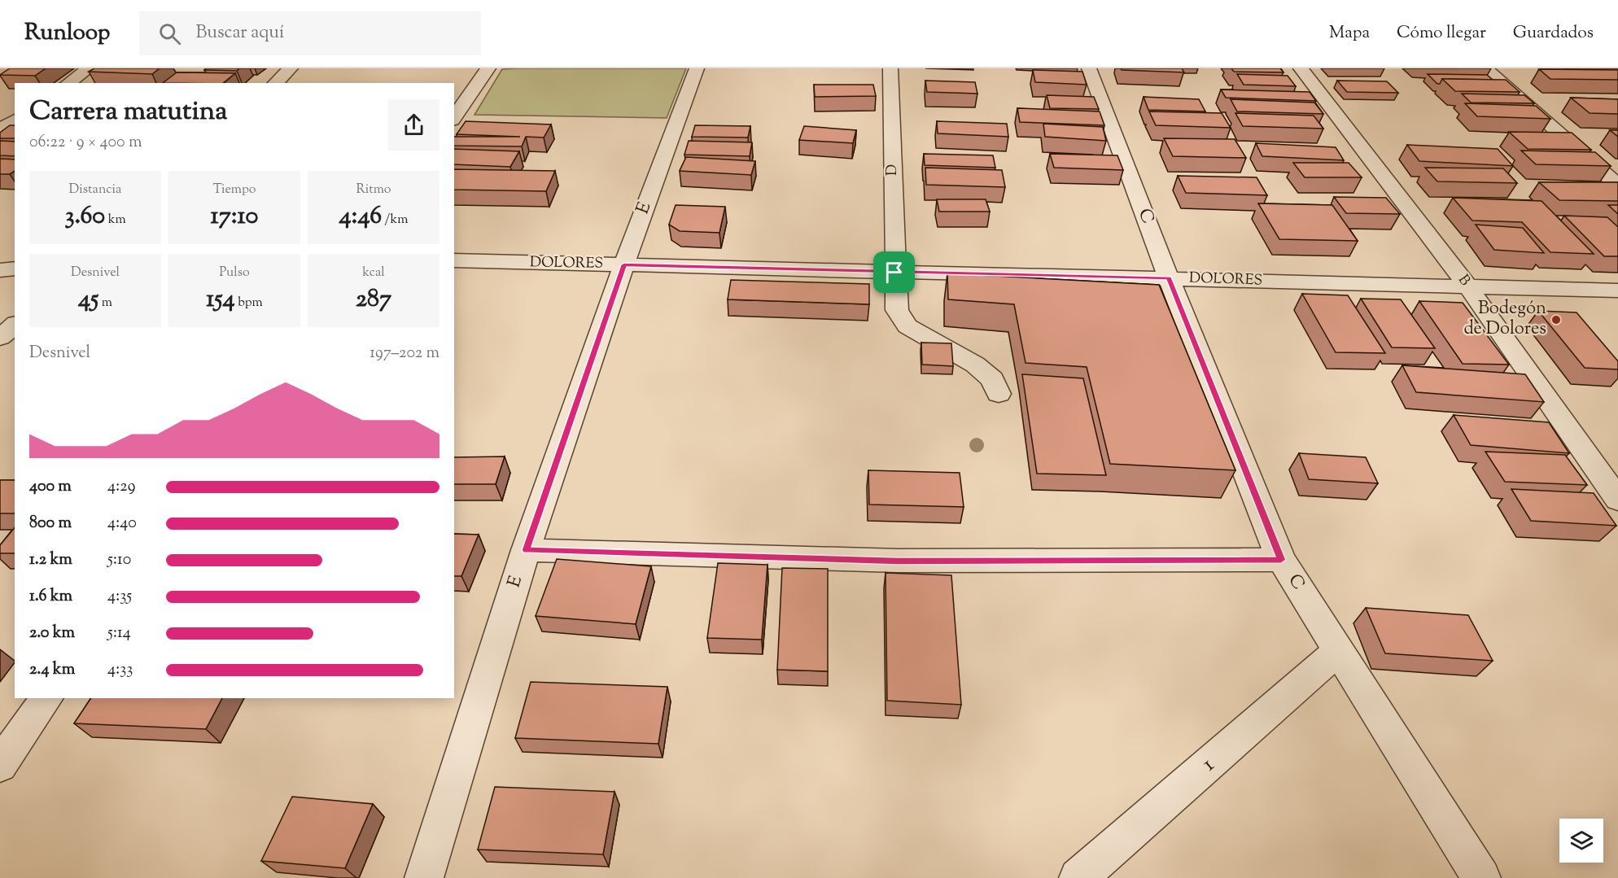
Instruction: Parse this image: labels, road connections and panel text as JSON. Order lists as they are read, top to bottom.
{
  "streets": {
    "street": [
      "D",
      "E",
      "C",
      "DOLORES",
      "B",
      "1"
    ]
  },
  "crossings": [
    ["D", "DOLORES"],
    ["E", "DOLORES"],
    ["C", "DOLORES"],
    ["C", "1"],
    ["DOLORES", "B"]
  ],
  "places": ["Bodegón de Dolores"],
  "page": {
    "header": "Runloop",
    "search": "Buscar aquí",
    "nav": ["Mapa", "Cómo llegar", "Guardados"],
    "heading": ["Carrera matutina", "06:22 · 9 × 400 m"],
    "stats": [
      ["Distancia", "3.60 km"],
      ["Tiempo", "17:10"],
      ["Ritmo", "4:46 /km"],
      ["Desnivel", "45 m"],
      ["Pulso", "154 bpm"],
      ["kcal", "287"]
    ],
    "chart": ["Desnivel", "197–202 m"],
    "list": [
      {
        "name": "400 m",
        "note": "4:29"
      },
      {
        "name": "800 m",
        "note": "4:40"
      },
      {
        "name": "1.2 km",
        "note": "5:10"
      },
      {
        "name": "1.6 km",
        "note": "4:35"
      },
      {
        "name": "2.0 km",
        "note": "5:14"
      },
      {
        "name": "2.4 km",
        "note": "4:33"
      }
    ]
  }
}
